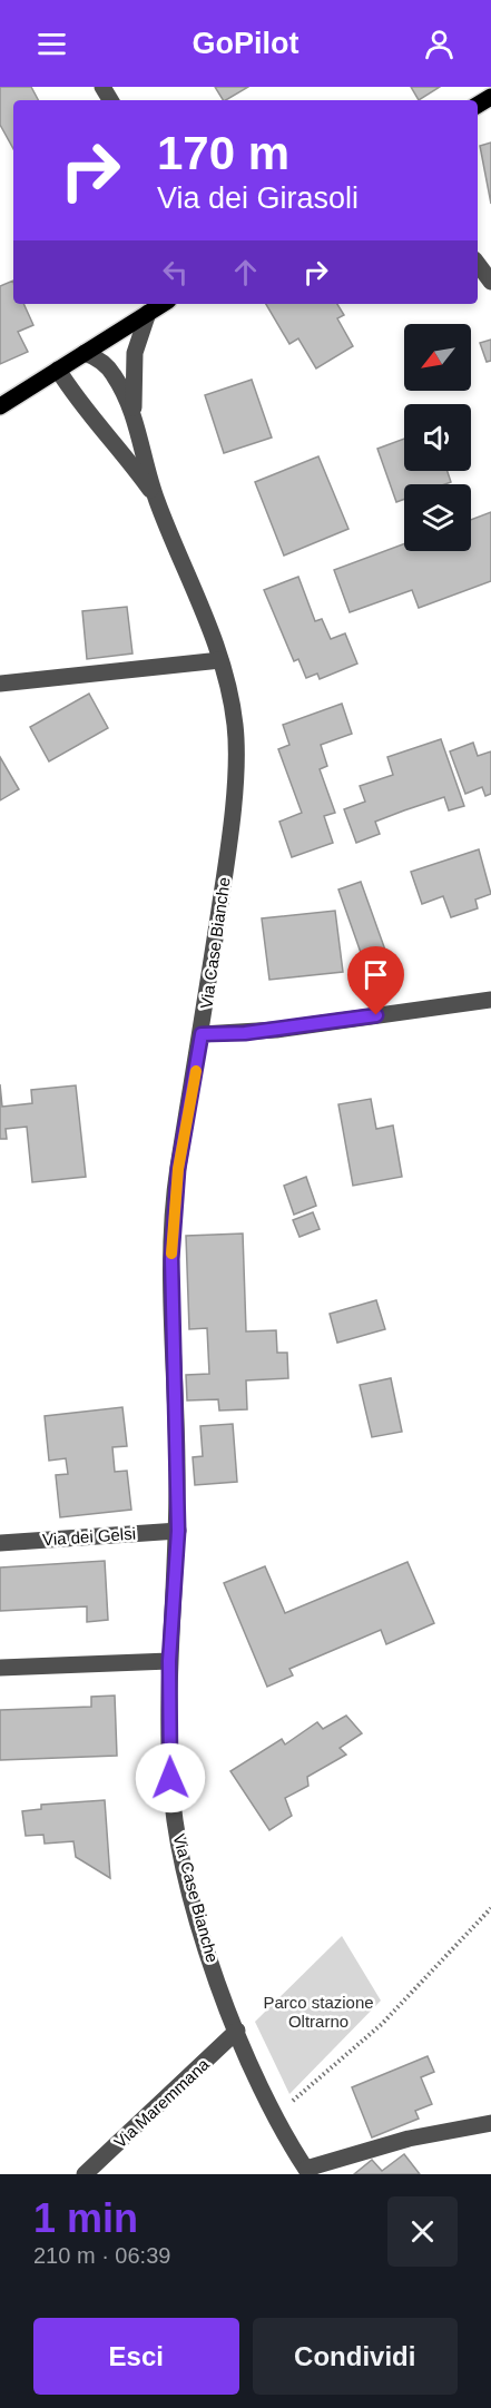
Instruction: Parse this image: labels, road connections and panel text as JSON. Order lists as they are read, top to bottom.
{
  "streets": {
    "street": ["Via Case Bianche", "Via dei Gelsi", "Via Maremmana"]
  },
  "crossings": [
    ["Via Case Bianche", "Via dei Gelsi"],
    ["Via Case Bianche", "Via Maremmana"]
  ],
  "parks": ["Parco stazione Oltrarno"],
  "north": "bottom left",
  "page": {
    "header": "GoPilot",
    "turn": ["170 m", "Via dei Girasoli"],
    "heading": ["1 min", "210 m · 06:39"],
    "buttons": ["Esci", "Condividi"]
  }
}
